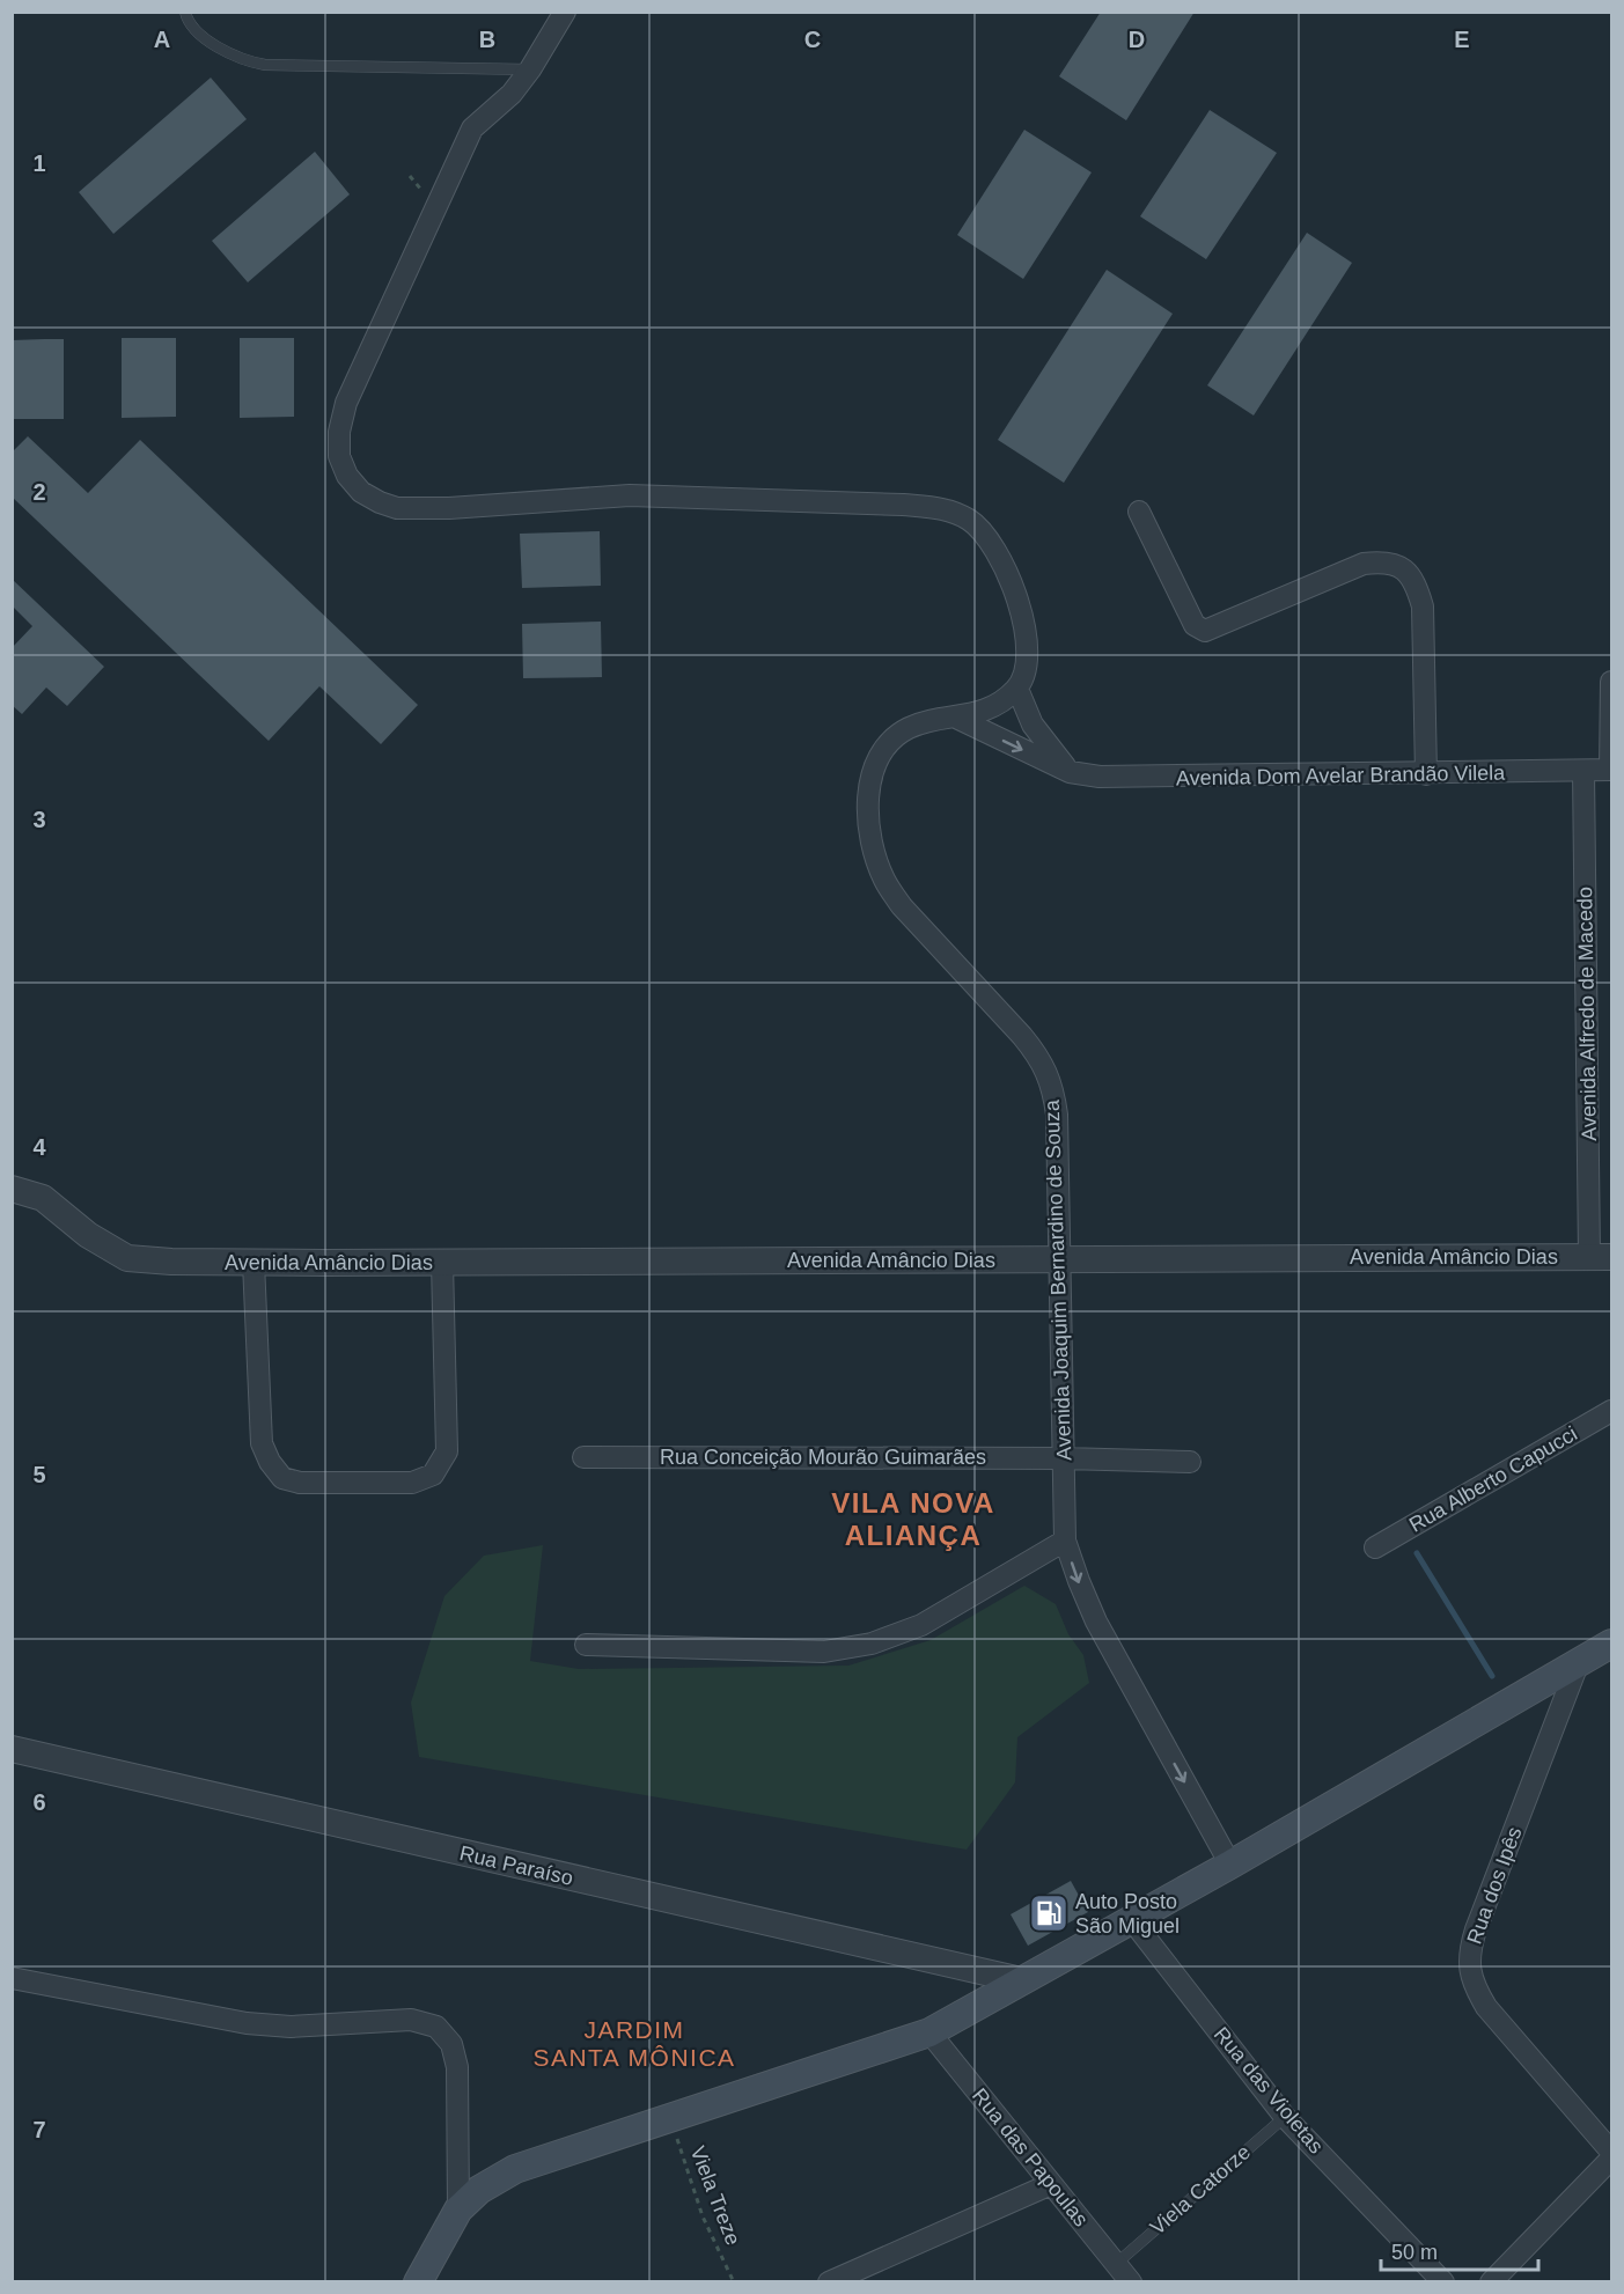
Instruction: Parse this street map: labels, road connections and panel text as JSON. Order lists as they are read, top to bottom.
{
  "streets": {
    "street": [
      "Avenida Dom Avelar Brandão Vilela",
      "Avenida Alfredo de Macedo",
      "Avenida Amâncio Dias",
      "Avenida Joaquim Bernardino de Souza",
      "Rua Conceição Mourão Guimarães",
      "Rua Alberto Capucci",
      "Rua Paraíso",
      "Rua dos Ipês",
      "Rua das Violetas",
      "Rua das Papoulas"
    ],
    "lane": ["Viela Catorze"],
    "path": ["Viela Treze"]
  },
  "crossings": [
    ["Avenida Dom Avelar Brandão Vilela", "Avenida Alfredo de Macedo"],
    ["Avenida Dom Avelar Brandão Vilela", "Avenida Joaquim Bernardino de Souza"],
    ["Avenida Alfredo de Macedo", "Avenida Amâncio Dias"],
    ["Avenida Amâncio Dias", "Avenida Joaquim Bernardino de Souza"],
    ["Avenida Joaquim Bernardino de Souza", "Rua Conceição Mourão Guimarães"],
    ["Rua das Violetas", "Viela Catorze"],
    ["Rua das Papoulas", "Viela Catorze"]
  ],
  "districts": ["VILA NOVA ALIANÇA", "JARDIM SANTA MÔNICA"],
  "places": {
    "fuel station": ["Auto Posto São Miguel"]
  },
  "scale_bar": "50 m",
  "grid": {
    "columns": [
      "A",
      "B",
      "C",
      "D",
      "E"
    ],
    "rows": [
      "1",
      "2",
      "3",
      "4",
      "5",
      "6",
      "7"
    ]
  }
}
